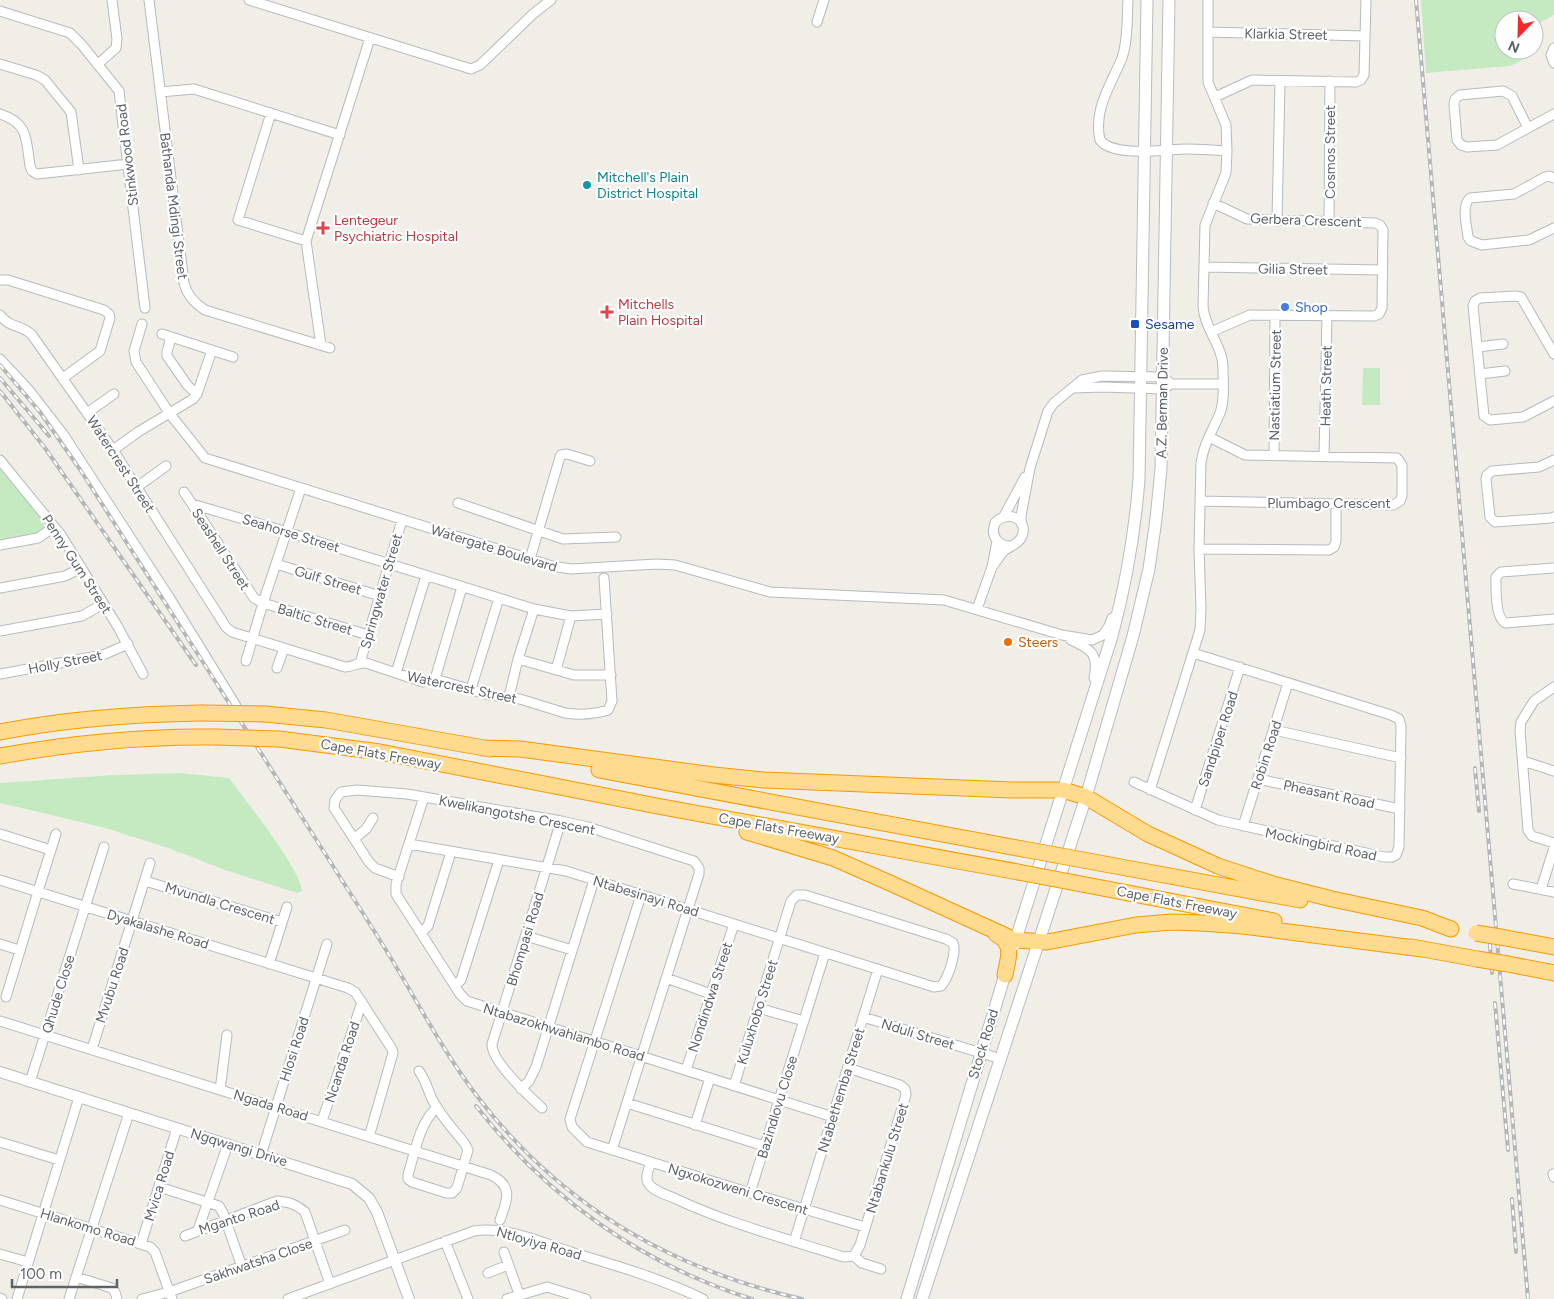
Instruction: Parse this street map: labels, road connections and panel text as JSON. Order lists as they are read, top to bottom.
{
  "streets": {
    "highway": ["Cape Flats Freeway"],
    "main road": ["A.Z. Berman Drive", "Stock Road"],
    "street": [
      "Klarkia Street",
      "Cosmos Street",
      "Stinkwood Road",
      "Bathanda Mdingi Street",
      "Gerbera Crescent",
      "Gilia Street",
      "Nastiatium Street",
      "Heath Street",
      "Watercrest Street",
      "Plumbago Crescent",
      "Seahorse Street",
      "Watergate Boulevard",
      "Seashell Street",
      "Penny Gum Street",
      "Gulf Street",
      "Springwater Street",
      "Baltic Street",
      "Holly Street",
      "Sandpiper Road",
      "Robin Road",
      "Pheasant Road",
      "Kwelikangotshe Crescent",
      "Mockingbird Road",
      "Ntabesinayi Road",
      "Mvundla Crescent",
      "Dyakalashe Road",
      "Bhompasi Road",
      "Mvubu Road",
      "Qhude Close",
      "Nondindwa Street",
      "Kuluxhobo Street",
      "Ntabazokhwahlambo Road",
      "Nduli Street",
      "Hlosi Road",
      "Ncanda Road",
      "Ntabethemba Street",
      "Ngada Road",
      "Bazindlovu Close",
      "Ngqwangi Drive",
      "Ntabankulu Street",
      "Mvica Road",
      "Ngxokozweni Crescent",
      "Mganto Road",
      "Hlankomo Road",
      "Ntloyiya Road",
      "Sakhwatsha Close"
    ]
  },
  "crossings": [
    ["Cosmos Street", "Gerbera Crescent"],
    ["Gerbera Crescent", "Gilia Street"],
    ["Gerbera Crescent", "Nastiatium Street"],
    ["Gerbera Crescent", "Heath Street"],
    ["Nastiatium Street", "Plumbago Crescent"],
    ["Heath Street", "Plumbago Crescent"],
    ["A.Z. Berman Drive", "Watergate Boulevard"],
    ["A.Z. Berman Drive", "Stock Road"],
    ["Watercrest Street", "Springwater Street"],
    ["Seahorse Street", "Seashell Street"],
    ["Seahorse Street", "Springwater Street"],
    ["Watergate Boulevard", "Springwater Street"],
    ["Seashell Street", "Baltic Street"],
    ["Penny Gum Street", "Holly Street"],
    ["Gulf Street", "Springwater Street"],
    ["Springwater Street", "Baltic Street"],
    ["Sandpiper Road", "Mockingbird Road"],
    ["Robin Road", "Pheasant Road"],
    ["Robin Road", "Mockingbird Road"],
    ["Pheasant Road", "Mockingbird Road"],
    ["Kwelikangotshe Crescent", "Ntabesinayi Road"],
    ["Kwelikangotshe Crescent", "Bhompasi Road"],
    ["Kwelikangotshe Crescent", "Ntabazokhwahlambo Road"],
    ["Ntabesinayi Road", "Bhompasi Road"],
    ["Ntabesinayi Road", "Nondindwa Street"],
    ["Ntabesinayi Road", "Kuluxhobo Street"],
    ["Ntabesinayi Road", "Ntabazokhwahlambo Road"],
    ["Ntabesinayi Road", "Ntabethemba Street"],
    ["Ntabesinayi Road", "Bazindlovu Close"],
    ["Mvundla Crescent", "Dyakalashe Road"],
    ["Dyakalashe Road", "Mvubu Road"],
    ["Dyakalashe Road", "Qhude Close"],
    ["Dyakalashe Road", "Hlosi Road"],
    ["Dyakalashe Road", "Ncanda Road"],
    ["Dyakalashe Road", "Ngada Road"],
    ["Bhompasi Road", "Ntabazokhwahlambo Road"],
    ["Mvubu Road", "Ngada Road"],
    ["Qhude Close", "Ngada Road"],
    ["Qhude Close", "Ngqwangi Drive"],
    ["Nondindwa Street", "Ntabazokhwahlambo Road"],
    ["Kuluxhobo Street", "Ntabazokhwahlambo Road"],
    ["Kuluxhobo Street", "Ntabethemba Street"],
    ["Ntabazokhwahlambo Road", "Ntabethemba Street"],
    ["Ntabazokhwahlambo Road", "Bazindlovu Close"],
    ["Ntabazokhwahlambo Road", "Ngxokozweni Crescent"],
    ["Nduli Street", "Stock Road"],
    ["Nduli Street", "Ntabethemba Street"],
    ["Hlosi Road", "Ngada Road"],
    ["Hlosi Road", "Ngqwangi Drive"],
    ["Ncanda Road", "Ngada Road"],
    ["Ntabethemba Street", "Ntabankulu Street"],
    ["Ntabethemba Street", "Ngxokozweni Crescent"],
    ["Bazindlovu Close", "Ngxokozweni Crescent"],
    ["Ngqwangi Drive", "Mvica Road"],
    ["Ngqwangi Drive", "Ntloyiya Road"],
    ["Ntabankulu Street", "Ngxokozweni Crescent"],
    ["Mvica Road", "Hlankomo Road"],
    ["Mganto Road", "Ntloyiya Road"],
    ["Mganto Road", "Sakhwatsha Close"],
    ["Hlankomo Road", "Sakhwatsha Close"]
  ],
  "places": {
    "other": ["Mitchell's Plain District Hospital", "Shop", "Steers"],
    "health": ["Lentegeur Psychiatric Hospital", "Mitchells Plain Hospital"],
    "transit": ["Sesame"]
  },
  "scale_bar": "100 m",
  "north": "bottom left"
}
